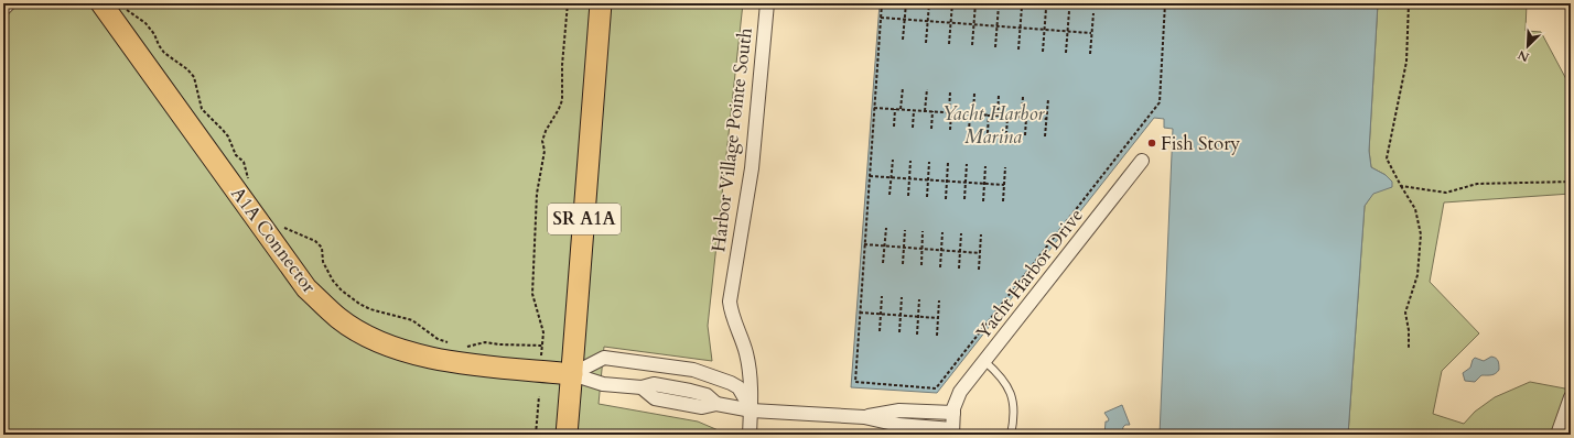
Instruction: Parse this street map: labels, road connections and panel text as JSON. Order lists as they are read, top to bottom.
{
  "streets": {
    "main road": ["SR A1A", "A1A Connector"],
    "street": ["Harbor Village Pointe South", "Yacht Harbor Drive"]
  },
  "crossings": [
    ["Harbor Village Pointe South", "Yacht Harbor Drive"],
    ["SR A1A", "A1A Connector"],
    ["SR A1A", "Yacht Harbor Drive"],
    ["A1A Connector", "Yacht Harbor Drive"]
  ],
  "water": ["Yacht Harbor Marina"],
  "places": ["Fish Story"],
  "north": "bottom left"
}
